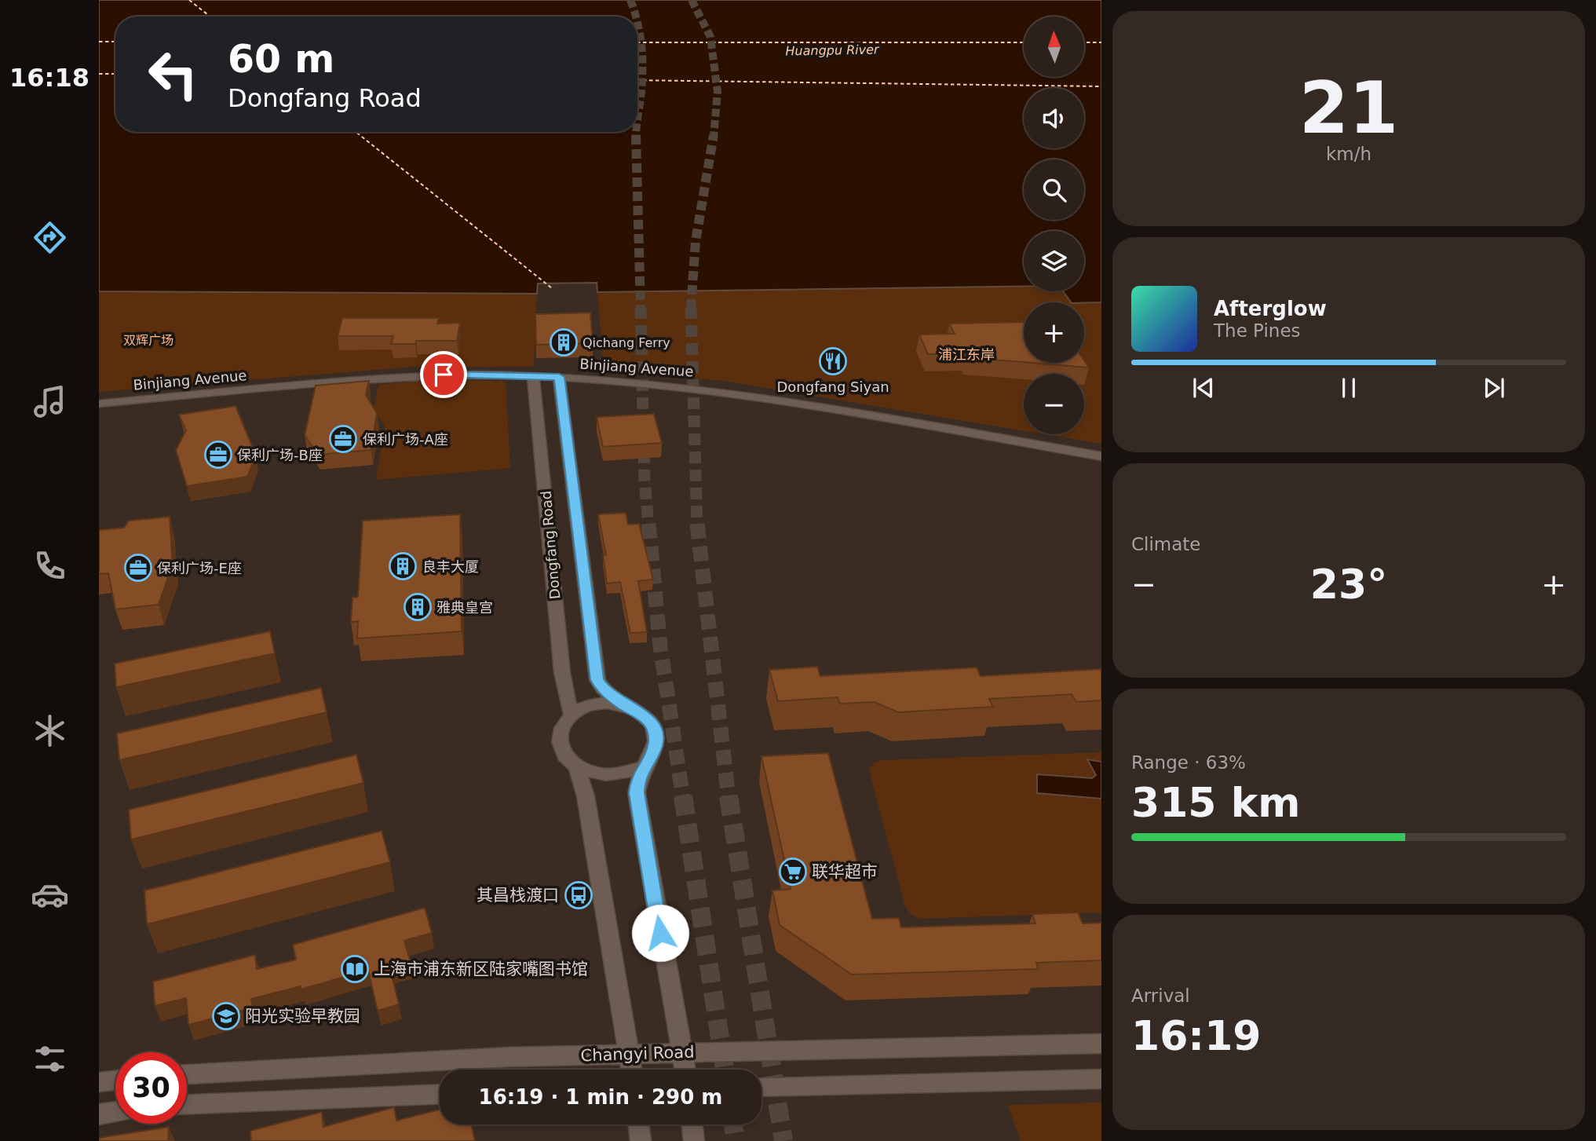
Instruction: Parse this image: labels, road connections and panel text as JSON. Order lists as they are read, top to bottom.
{
  "streets": {
    "street": ["Binjiang Avenue", "Dongfang Road", "Changyi Road"]
  },
  "crossings": [
    ["Binjiang Avenue", "Dongfang Road"],
    ["Dongfang Road", "Changyi Road"]
  ],
  "water": ["Huangpu River"],
  "parks": ["双辉广场", "浦江东岸"],
  "places": {
    "building": ["Qichang Ferry", "良丰大厦", "雅典皇宫"],
    "restaurant": ["Dongfang Siyan"],
    "office": ["保利广场-A座", "保利广场-B座", "保利广场-E座"],
    "supermarket": ["联华超市"],
    "bus stop": ["其昌栈渡口"],
    "library": ["上海市浦东新区陆家嘴图书馆"],
    "school or university": ["阳光实验早教园"]
  },
  "north": "top",
  "page": {
    "tabs": "16:18",
    "tile": [
      ["21", "km/h"],
      "Climate",
      ["Range · 63%", "315 km"],
      ["Arrival", "16:19"]
    ],
    "map_buttons": ["+", "−"],
    "turn": ["60 m", "Dongfang Road"],
    "song": ["Afterglow", "The Pines"],
    "heat": ["−", "23°", "+"],
    "limit": "30",
    "trip": "16:19 · 1 min · 290 m"
  }
}
